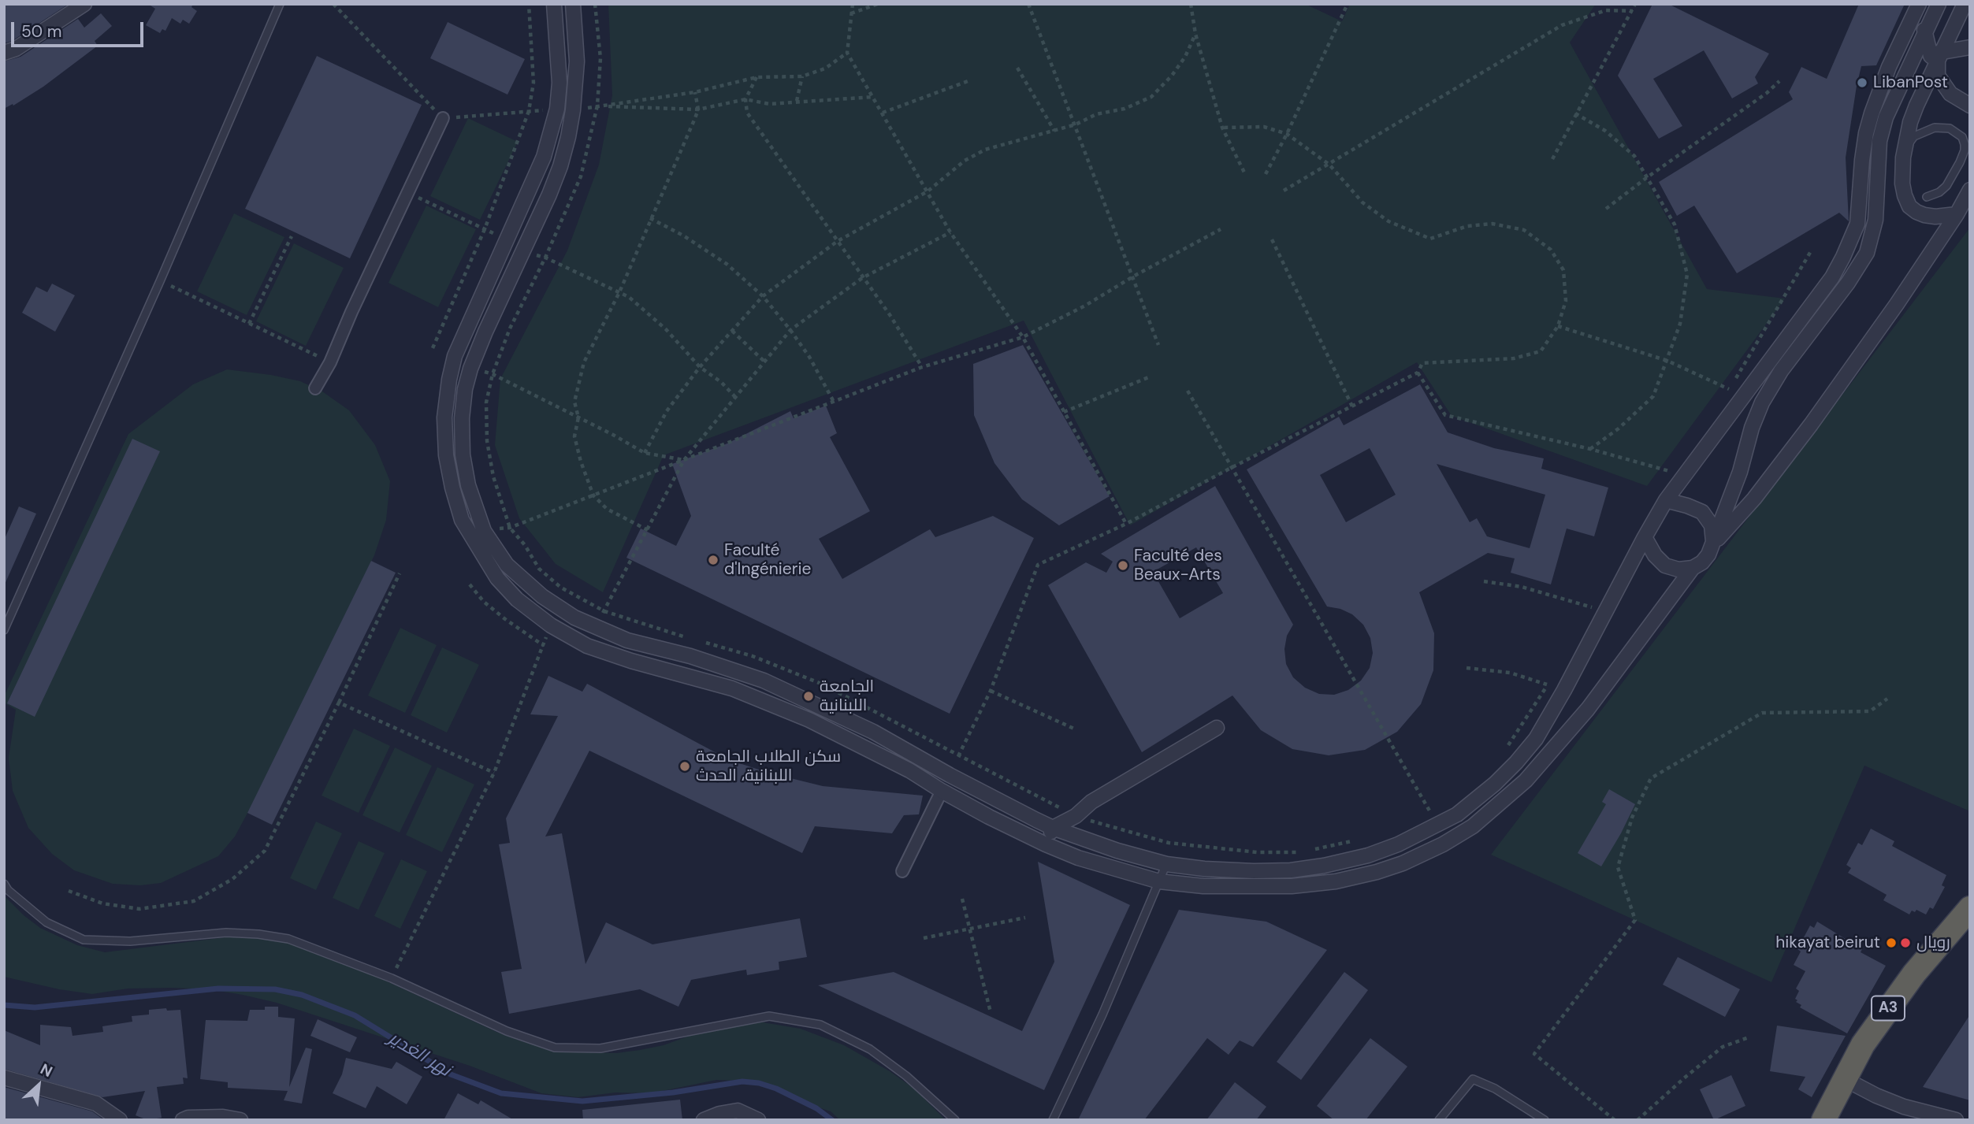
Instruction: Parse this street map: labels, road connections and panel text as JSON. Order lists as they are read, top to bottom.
{
  "streets": {
    "highway": ["A3"]
  },
  "water": ["نهر الغدير"],
  "places": [
    "LibanPost",
    "Faculté d'Ingénierie",
    "Faculté des Beaux-Arts",
    "الجامعة اللبنانية",
    "سكن الطلاب الجامعة اللبنانية، الحدث",
    "hikayat beirut",
    "رويال"
  ],
  "scale_bar": "50 m",
  "north": "top right"
}
